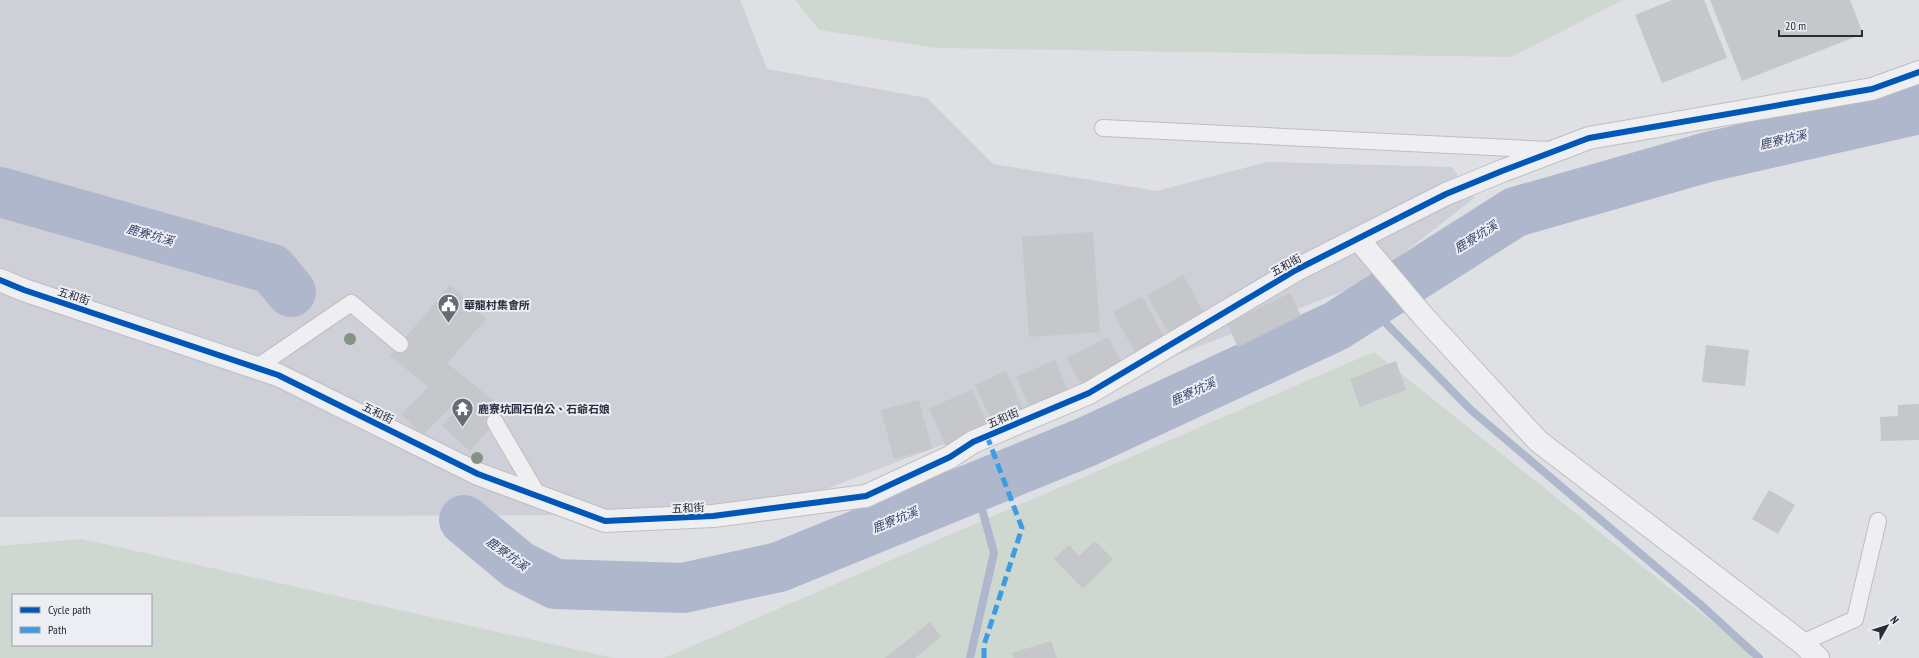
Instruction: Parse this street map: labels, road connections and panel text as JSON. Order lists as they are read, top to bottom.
{
  "streets": {
    "street": ["五和街"]
  },
  "water": ["鹿寮坑溪"],
  "places": {
    "public building": ["華龍村集會所"],
    "temple": ["鹿寮坑圓石伯公、石爺石娘"]
  },
  "legend": ["Cycle path", "Path"],
  "scale_bar": "20 m",
  "north": "top right"
}
